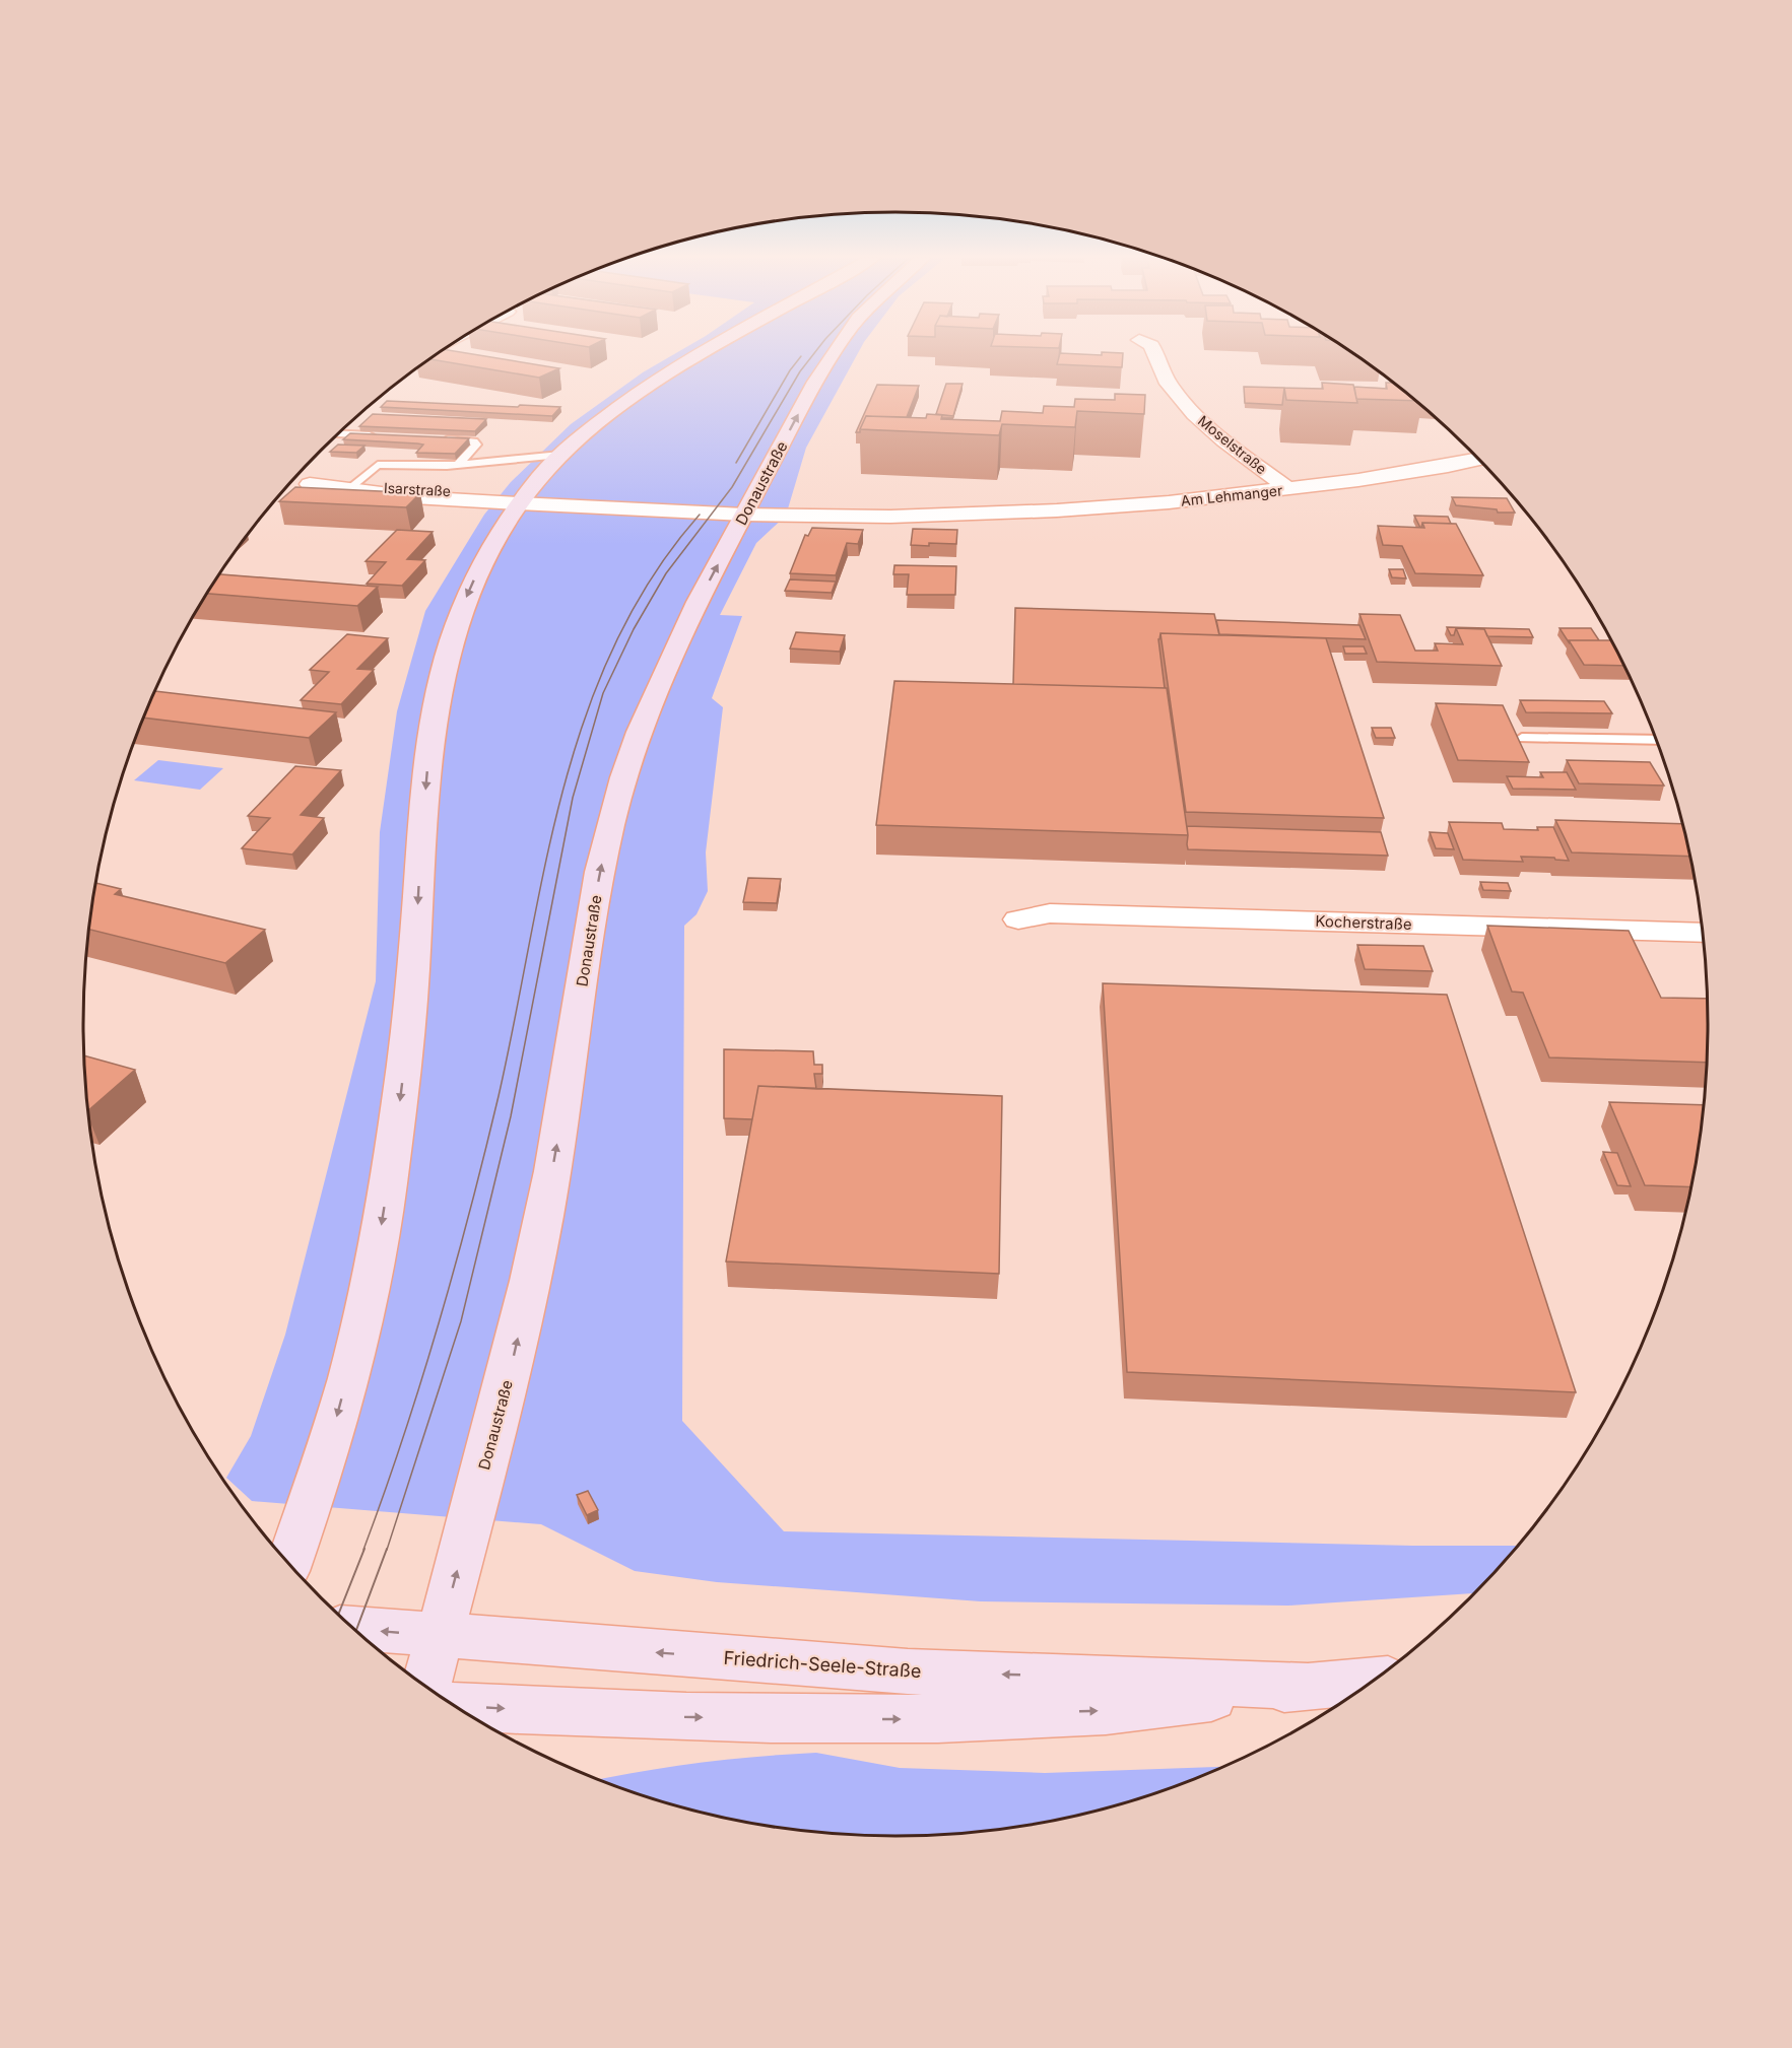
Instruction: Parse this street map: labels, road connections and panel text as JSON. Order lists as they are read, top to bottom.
{
  "streets": {
    "main road": ["Donaustraße", "Friedrich-Seele-Straße"],
    "street": [
      "Moselstraße",
      "Isarstraße",
      "Am Lehmanger",
      "Kocherstraße"
    ]
  },
  "crossings": [
    ["Moselstraße", "Am Lehmanger"],
    ["Donaustraße", "Am Lehmanger"],
    ["Donaustraße", "Friedrich-Seele-Straße"],
    ["Isarstraße", "Am Lehmanger"]
  ]
}
